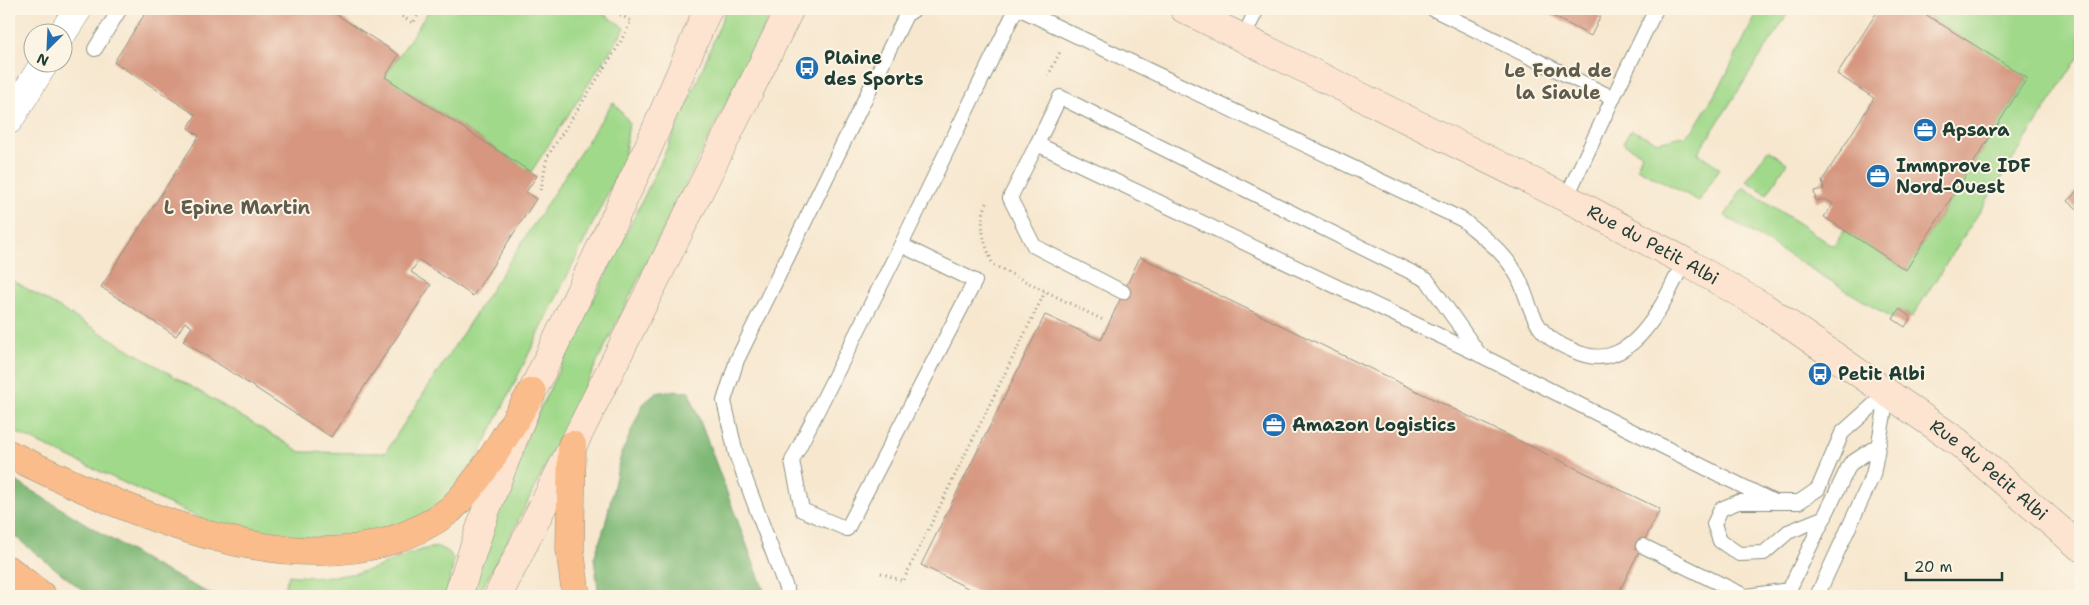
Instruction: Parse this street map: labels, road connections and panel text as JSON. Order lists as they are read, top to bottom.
{
  "streets": {
    "main road": ["Rue du Petit Albi"]
  },
  "districts": ["Le Fond de la Siaule", "L Epine Martin"],
  "places": {
    "bus stop": ["Plaine des Sports", "Petit Albi"],
    "office": ["Apsara", "Immprove IDF Nord-Ouest", "Amazon Logistics"]
  },
  "scale_bar": "20 m",
  "north": "bottom left"
}
